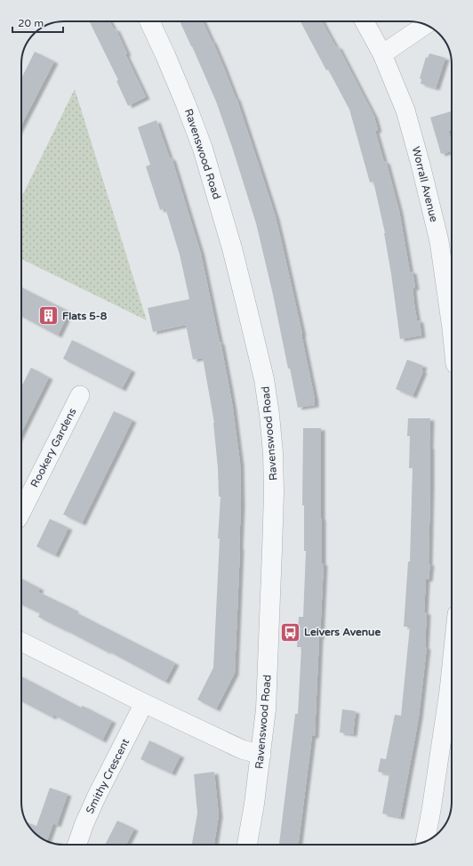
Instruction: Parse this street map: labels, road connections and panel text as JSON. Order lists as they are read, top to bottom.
{
  "streets": {
    "street": [
      "Ravenswood Road",
      "Worrall Avenue",
      "Rookery Gardens",
      "Smithy Crescent"
    ]
  },
  "places": {
    "building": ["Flats 5-8"],
    "bus stop": ["Leivers Avenue"]
  },
  "scale_bar": "20 m"
}
